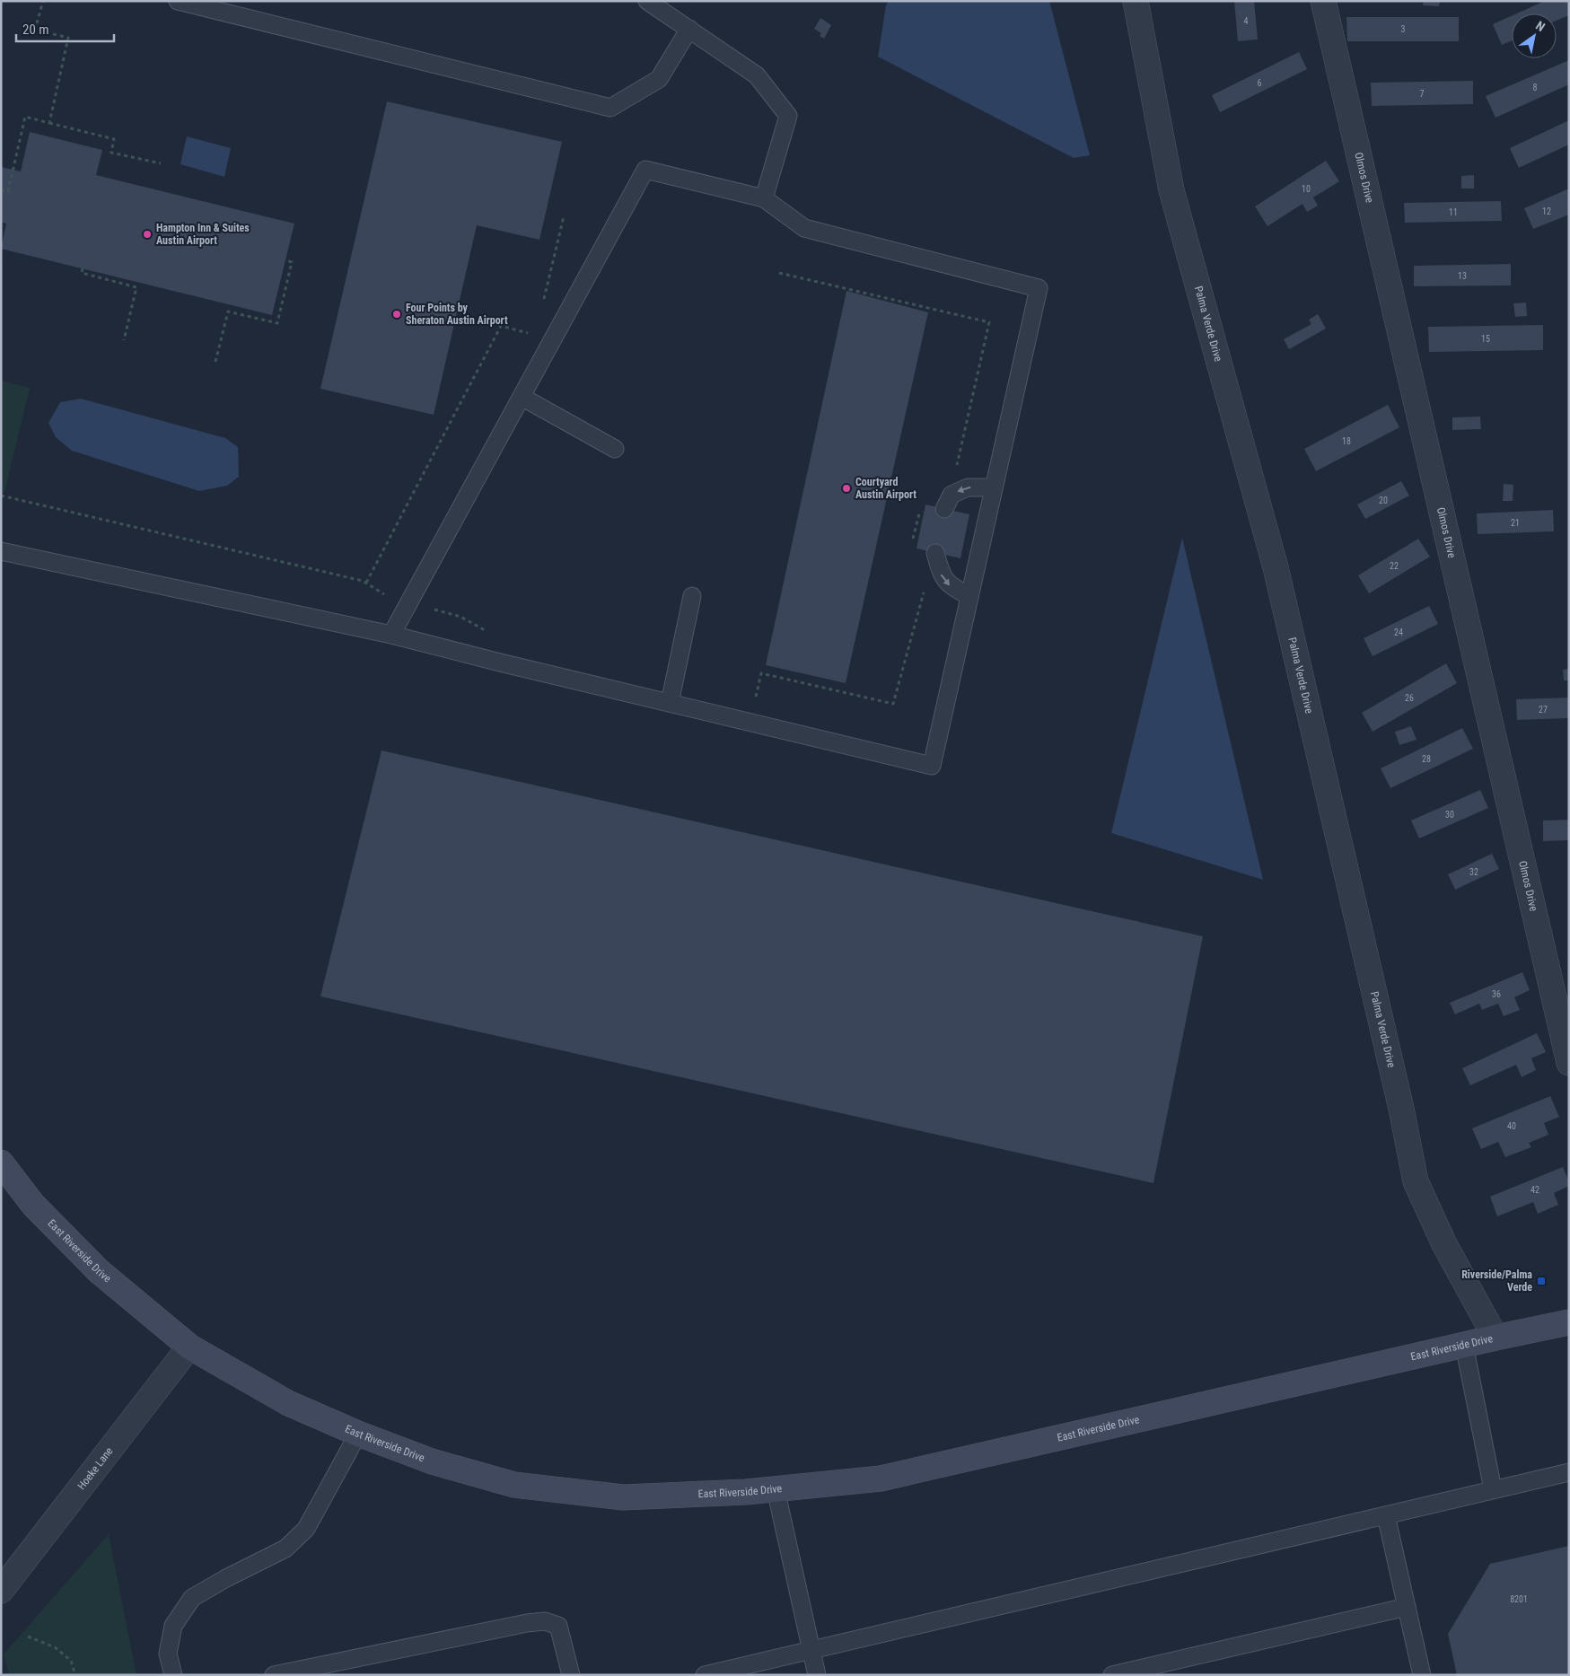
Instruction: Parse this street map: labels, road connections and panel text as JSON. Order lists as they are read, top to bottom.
{
  "streets": {
    "main road": ["East Riverside Drive"],
    "street": ["Olmos Drive", "Palma Verde Drive", "Hoeke Lane"]
  },
  "crossings": [
    ["Palma Verde Drive", "East Riverside Drive"],
    ["East Riverside Drive", "Hoeke Lane"]
  ],
  "places": {
    "other": ["Hampton Inn & Suites Austin Airport", "Four Points by Sheraton Austin Airport", "Courtyard Austin Airport"],
    "transit": ["Riverside/Palma Verde"]
  },
  "house_numbers": [
    "4",
    "3",
    "6",
    "8",
    "7",
    "10",
    "12",
    "11",
    "13",
    "15",
    "18",
    "20",
    "21",
    "22",
    "24",
    "26",
    "27",
    "28",
    "30",
    "32",
    "36",
    "40",
    "42",
    "8201"
  ],
  "scale_bar": "20 m",
  "north": "top right"
}
